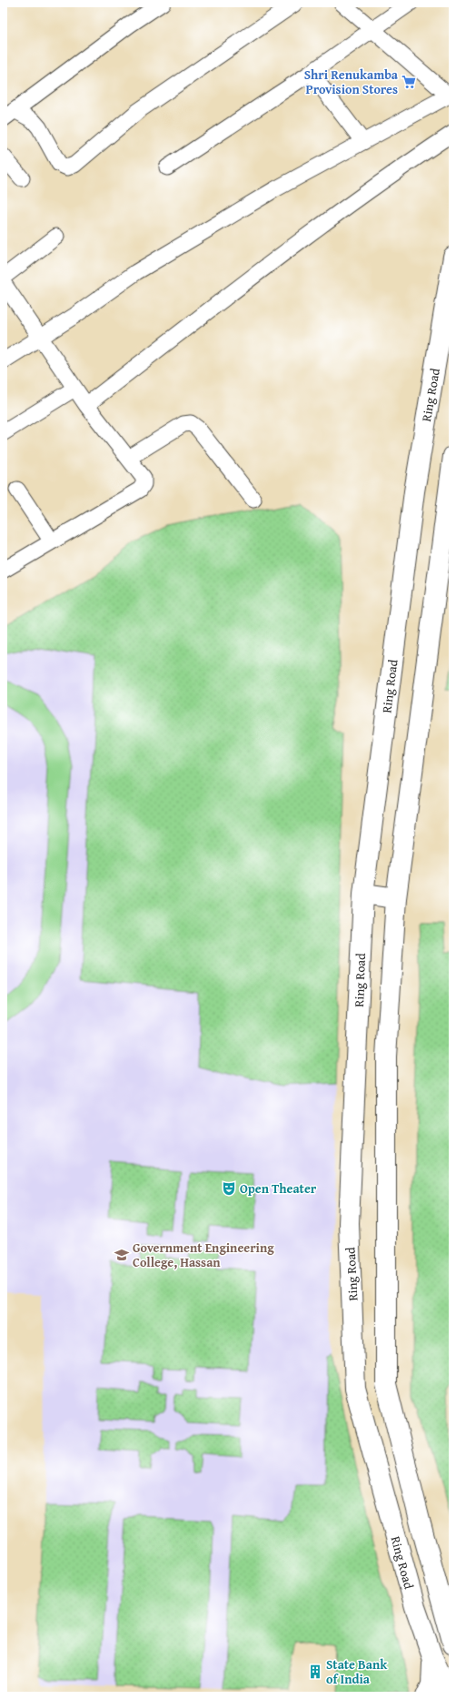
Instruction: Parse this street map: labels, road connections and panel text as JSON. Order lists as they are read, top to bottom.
{
  "streets": {
    "main road": ["Ring Road"]
  },
  "places": {
    "supermarket": ["Shri Renukamba Provision Stores"],
    "theatre": ["Open Theater"],
    "school or university": ["Government Engineering College, Hassan"],
    "building": ["State Bank of India"]
  }
}
